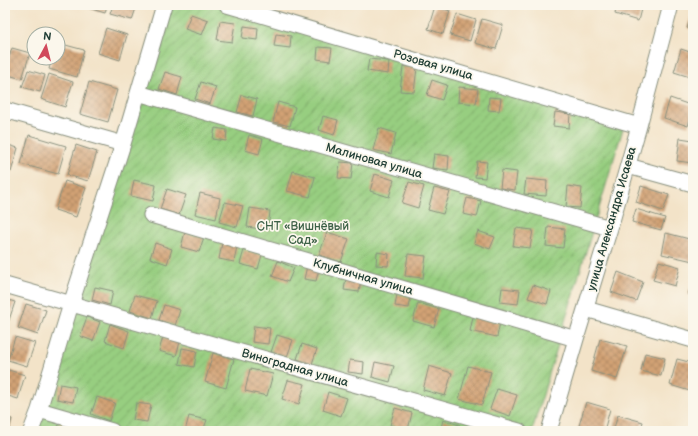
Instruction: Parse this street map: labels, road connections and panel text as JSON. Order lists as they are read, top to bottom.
{
  "streets": {
    "street": [
      "Розовая улица",
      "Малиновая улица",
      "улица Александра Исаева",
      "Клубничная улица",
      "Виноградная улица"
    ]
  },
  "crossings": [
    ["Розовая улица", "улица Александра Исаева"],
    ["Малиновая улица", "улица Александра Исаева"],
    ["улица Александра Исаева", "Клубничная улица"]
  ],
  "parks": ["СНТ «Вишнёвый Cад»"],
  "north": "top"
}
